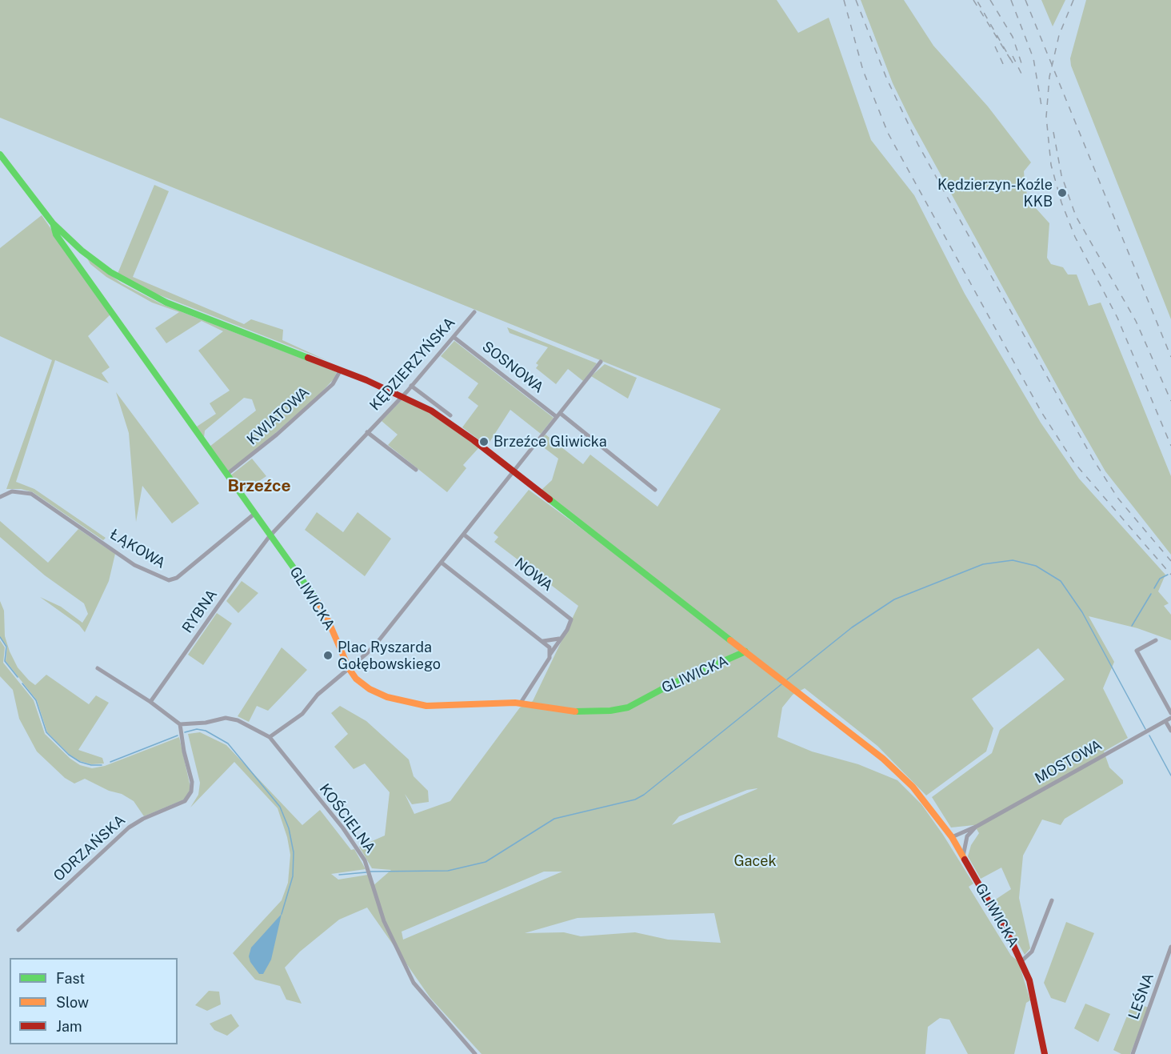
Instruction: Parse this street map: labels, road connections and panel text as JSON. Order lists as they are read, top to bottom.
{
  "streets": {
    "main road": ["GLIWICKA"],
    "street": [
      "KĘDZIERZYŃSKA",
      "SOSNOWA",
      "KWIATOWA",
      "ŁĄKOWA",
      "NOWA",
      "RYBNA",
      "MOSTOWA",
      "KOŚCIELNA",
      "ODRZAŃSKA",
      "LEŚNA"
    ]
  },
  "crossings": [
    ["KĘDZIERZYŃSKA", "SOSNOWA"],
    ["KĘDZIERZYŃSKA", "GLIWICKA"],
    ["KĘDZIERZYŃSKA", "RYBNA"],
    ["KWIATOWA", "GLIWICKA"],
    ["ŁĄKOWA", "GLIWICKA"],
    ["NOWA", "GLIWICKA"],
    ["GLIWICKA", "RYBNA"],
    ["GLIWICKA", "MOSTOWA"]
  ],
  "districts": ["Brzeźce"],
  "parks": ["Gacek"],
  "places": ["Kędzierzyn-Koźle KKB", "Brzeźce Gliwicka", "Plac Ryszarda Gołębowskiego"],
  "legend": ["Fast", "Slow", "Jam"]
}
